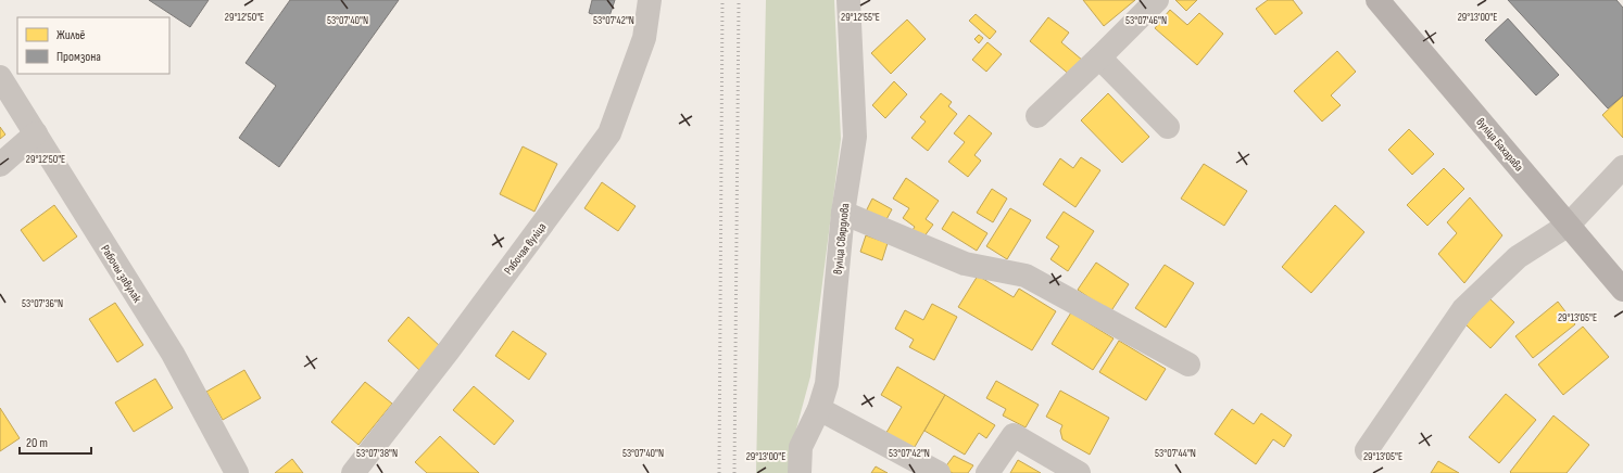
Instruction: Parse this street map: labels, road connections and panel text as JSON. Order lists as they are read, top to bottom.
{
  "streets": {
    "main road": ["вуліца Бахарава"],
    "street": ["вуліца Свярдлова", "Рабочая вуліца", "Рабочы завулак"]
  },
  "legend": ["Жильё", "Промзона"],
  "scale_bar": "20 m",
  "coordinates": [
    "29°12'50\"E",
    "29°12'55\"E",
    "29°13'00\"E",
    "53°07'40\"N",
    "53°07'42\"N",
    "53°07'46\"N",
    "53°07'36\"N",
    "29°13'05\"E",
    "53°07'38\"N",
    "53°07'44\"N"
  ]
}
